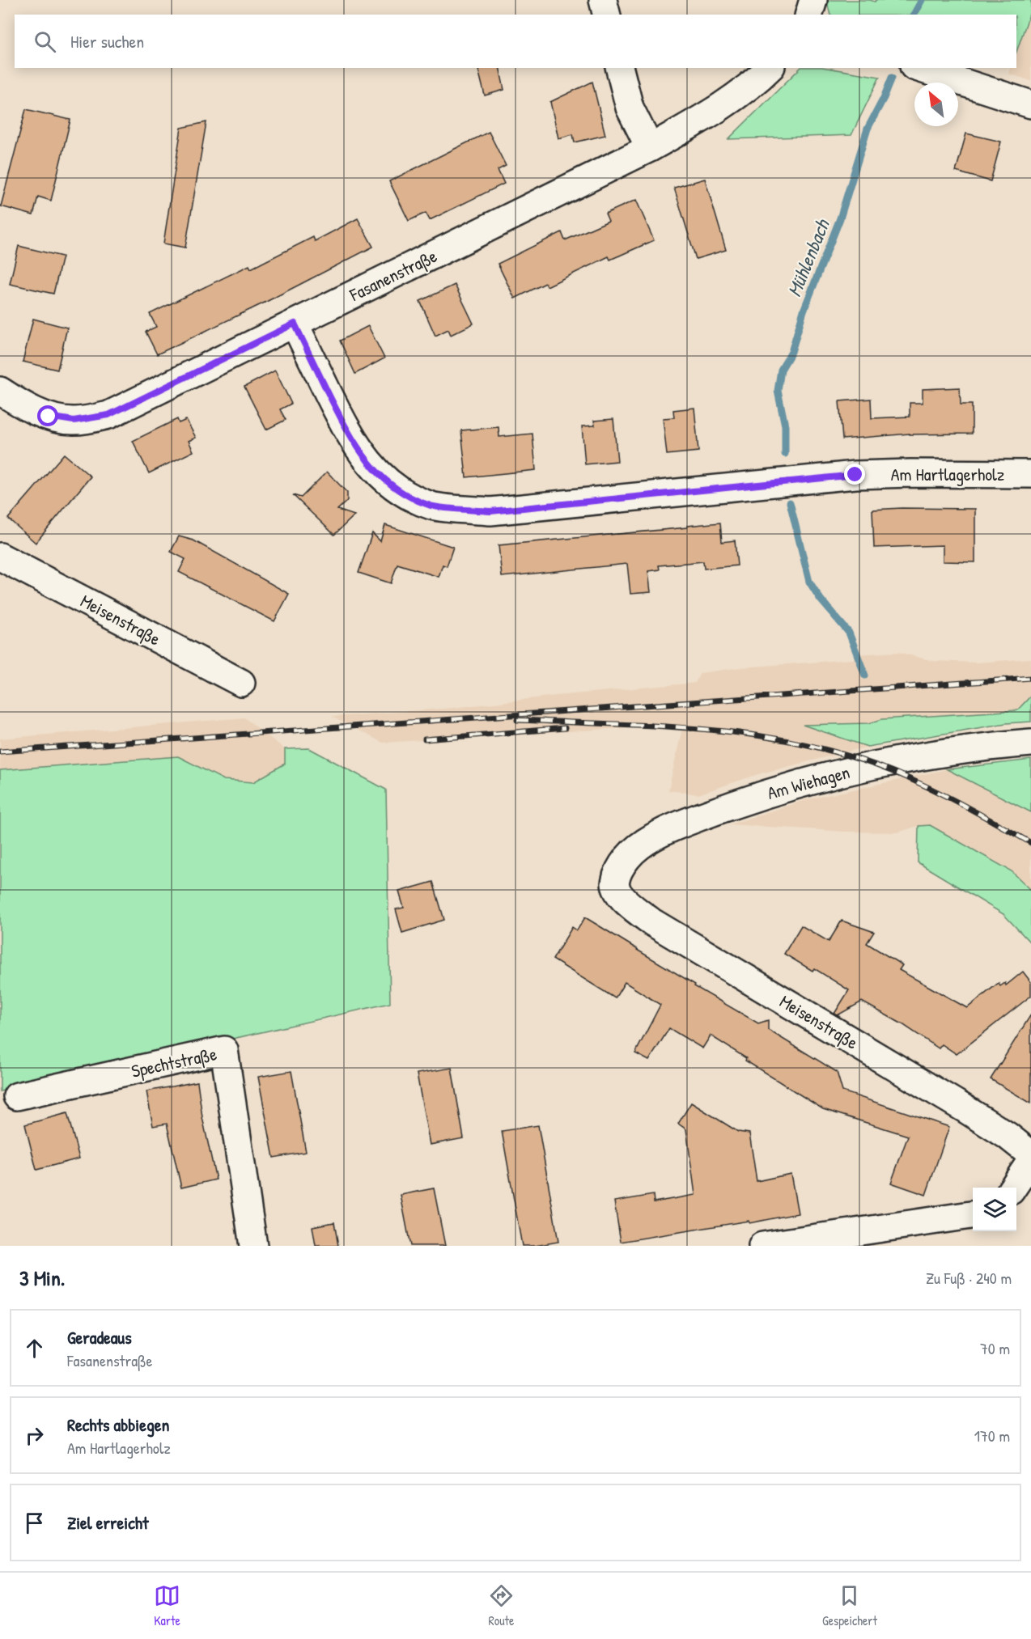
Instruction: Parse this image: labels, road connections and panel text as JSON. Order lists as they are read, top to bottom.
{
  "streets": {
    "street": [
      "Fasanenstraße",
      "Am Hartlagerholz",
      "Meisenstraße",
      "Am Wiehagen",
      "Spechtstraße"
    ]
  },
  "crossings": [
    ["Fasanenstraße", "Am Hartlagerholz"],
    ["Meisenstraße", "Am Wiehagen"]
  ],
  "water": ["Mühlenbach"],
  "north": "top left",
  "page": {
    "search": "Hier suchen",
    "heading": ["3 Min.", "Zu Fuß · 240 m"],
    "list": [
      ["Geradeaus", "Fasanenstraße", "70 m"],
      ["Rechts abbiegen", "Am Hartlagerholz", "170 m"],
      "Ziel erreicht"
    ],
    "nav": ["Karte", "Route", "Gespeichert"]
  }
}
